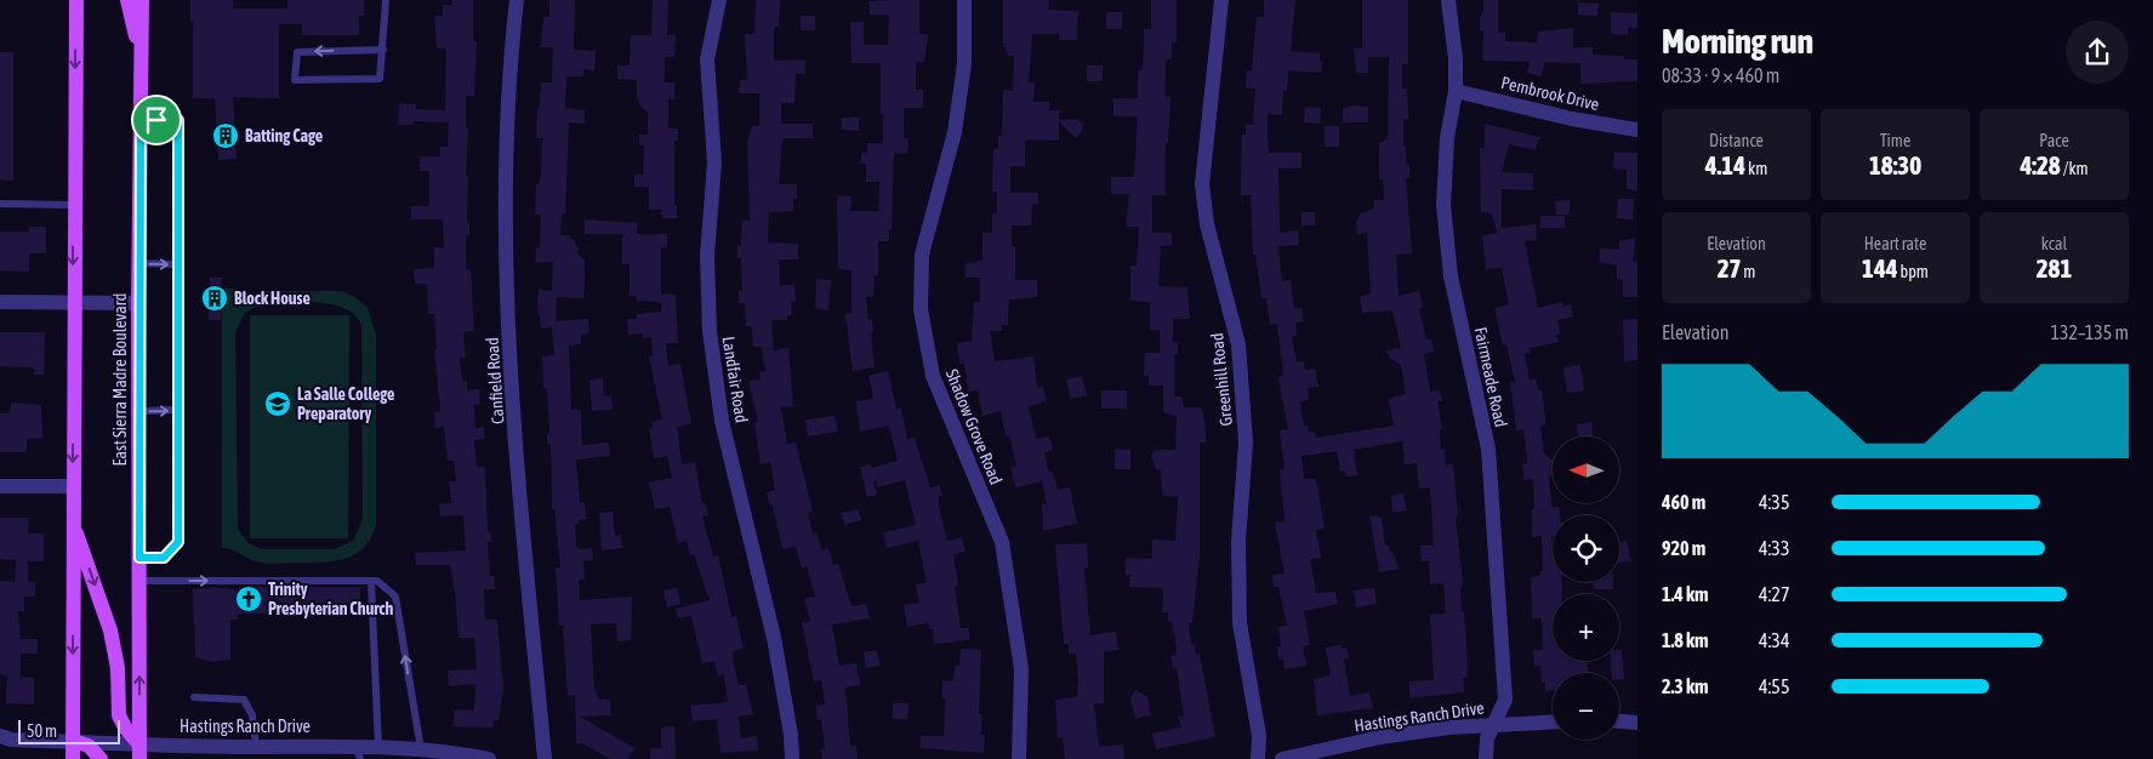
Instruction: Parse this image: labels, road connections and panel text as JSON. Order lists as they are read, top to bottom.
{
  "streets": {
    "main road": ["East Sierra Madre Boulevard"],
    "street": [
      "Pembrook Drive",
      "Fairmeade Road",
      "Landfair Road",
      "Greenhill Road",
      "Canfield Road",
      "Shadow Grove Road",
      "Hastings Ranch Drive"
    ]
  },
  "crossings": [
    ["Pembrook Drive", "Fairmeade Road"],
    ["Fairmeade Road", "Hastings Ranch Drive"],
    ["East Sierra Madre Boulevard", "Hastings Ranch Drive"]
  ],
  "places": {
    "building": ["Batting Cage", "Block House"],
    "school or university": ["La Salle College Preparatory"],
    "church": ["Trinity Presbyterian Church"]
  },
  "scale_bar": "50 m",
  "north": "left",
  "page": {
    "heading": ["Morning run", "08:33 · 9 × 460 m"],
    "stats": [
      ["Distance", "4.14 km"],
      ["Time", "18:30"],
      ["Pace", "4:28 /km"],
      ["Elevation", "27 m"],
      ["Heart rate", "144 bpm"],
      ["kcal", "281"]
    ],
    "chart": ["Elevation", "132–135 m"],
    "map_buttons": ["+", "−"],
    "list": [
      {
        "name": "460 m",
        "note": "4:35"
      },
      {
        "name": "920 m",
        "note": "4:33"
      },
      {
        "name": "1.4 km",
        "note": "4:27"
      },
      {
        "name": "1.8 km",
        "note": "4:34"
      },
      {
        "name": "2.3 km",
        "note": "4:55"
      }
    ],
    "scale": "50 m"
  }
}
